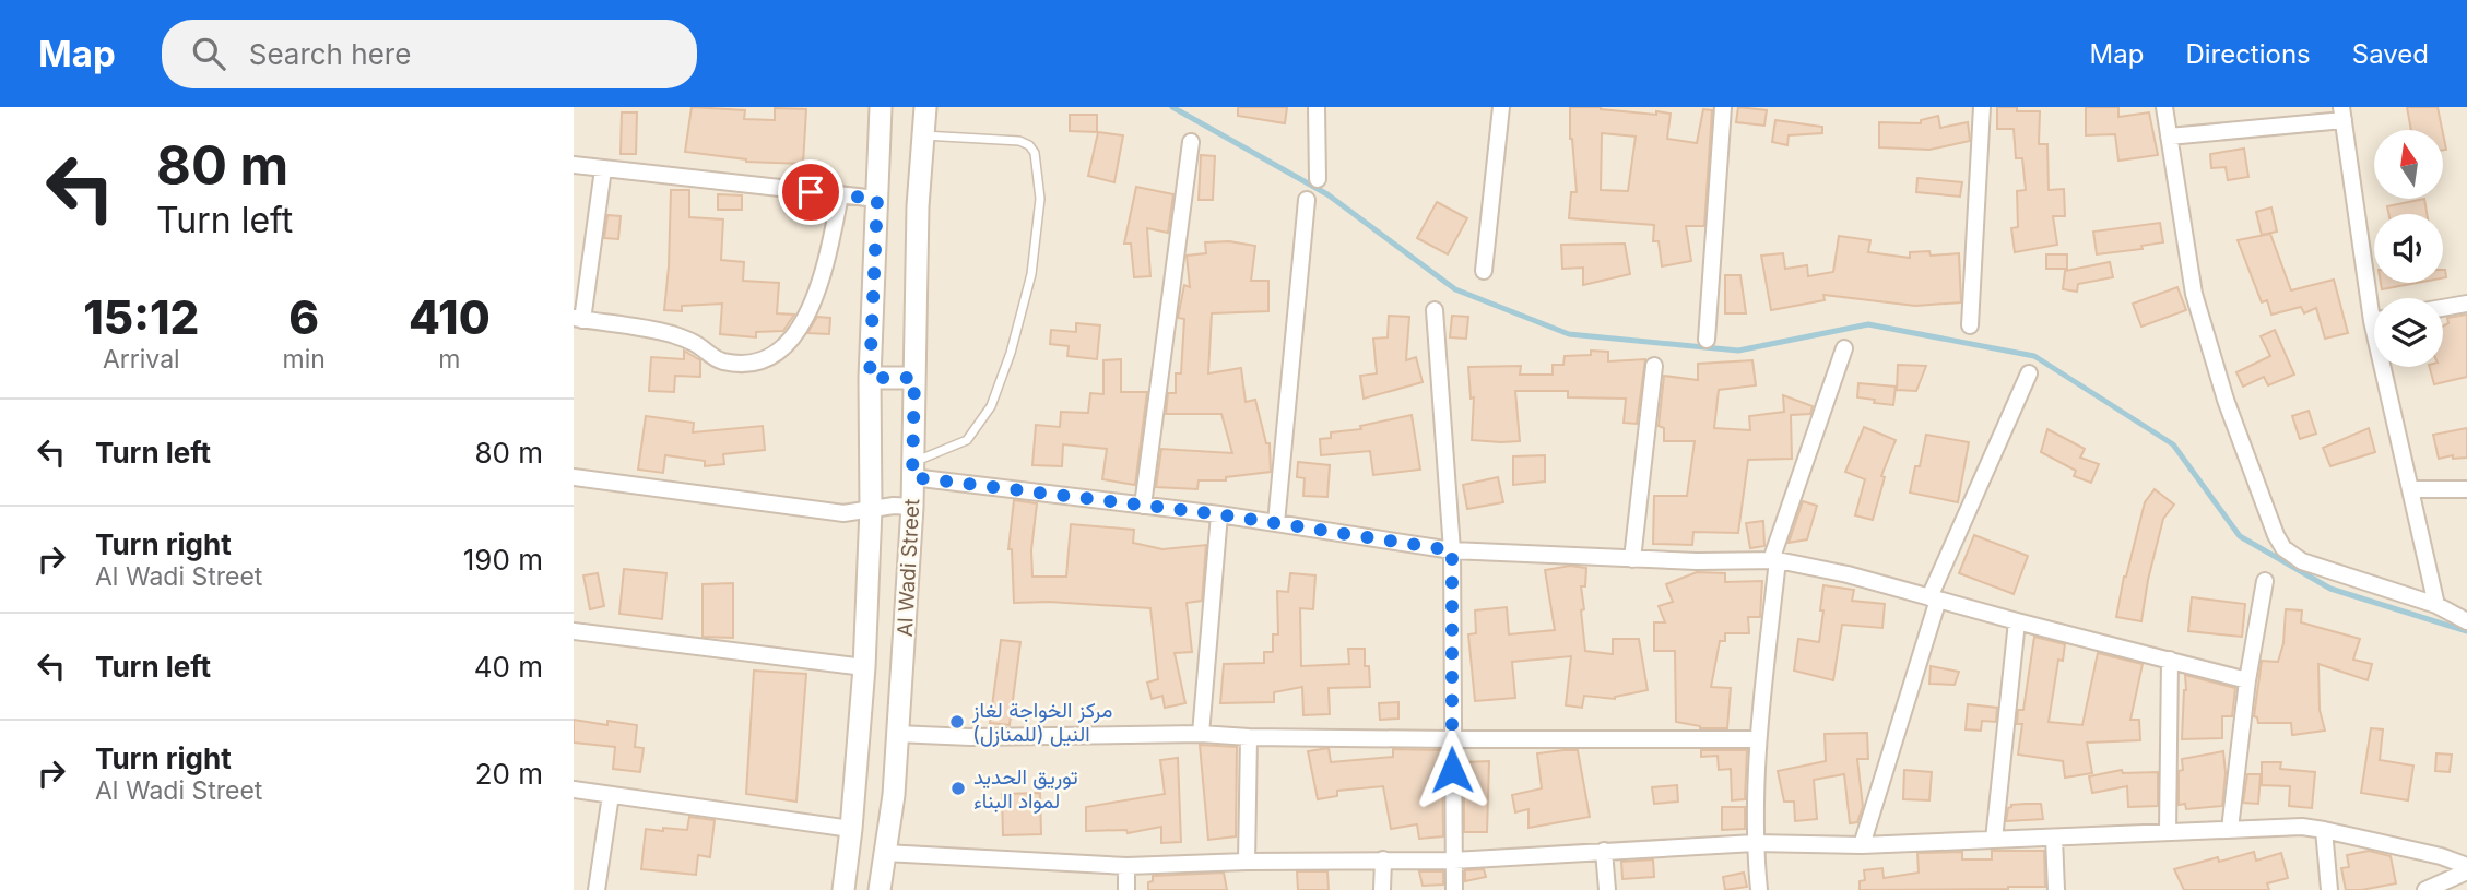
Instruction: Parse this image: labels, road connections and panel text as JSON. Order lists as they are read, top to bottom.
{
  "streets": {
    "main road": ["Al Wadi Street"]
  },
  "places": ["مركز الخواجة لغاز النيل (للمنازل)", "توريق الحديد لمواد البناء"],
  "north": "top",
  "page": {
    "header": "Map",
    "search": "Search here",
    "nav": ["Map", "Directions", "Saved"],
    "turn": ["80 m", "Turn left"],
    "eta": [
      "15:12",
      "Arrival",
      "6",
      "min",
      "410",
      "m"
    ],
    "list": [
      {
        "name": "Turn left",
        "value": "80 m"
      },
      {
        "name": "Turn right",
        "note": "Al Wadi Street",
        "value": "190 m"
      },
      {
        "name": "Turn left",
        "value": "40 m"
      },
      {
        "name": "Turn right",
        "note": "Al Wadi Street",
        "value": "20 m"
      }
    ]
  }
}
